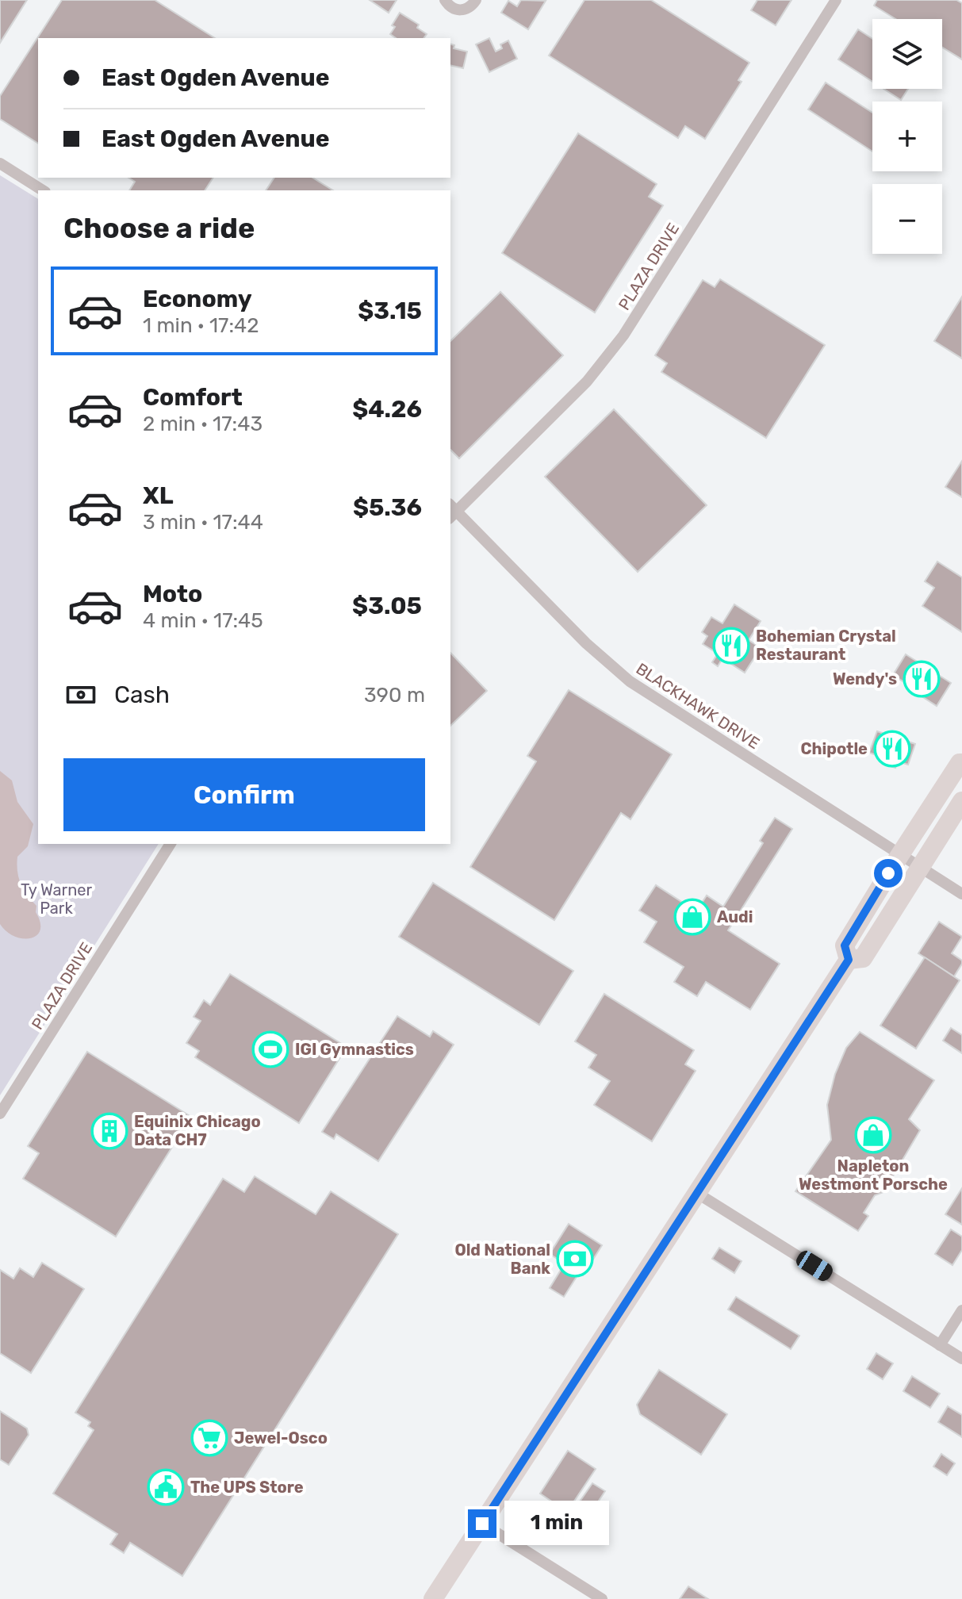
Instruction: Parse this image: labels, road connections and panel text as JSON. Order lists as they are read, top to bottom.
{
  "streets": {
    "street": ["PLAZA DRIVE", "BLACKHAWK DRIVE"]
  },
  "crossings": [
    ["PLAZA DRIVE", "BLACKHAWK DRIVE"]
  ],
  "parks": ["Ty Warner Park"],
  "places": {
    "restaurant": ["Bohemian Crystal Restaurant", "Wendy's", "Chipotle"],
    "shop": ["Audi", "Napleton Westmont Porsche"],
    "sports": ["IGI Gymnastics"],
    "building": ["Equinix Chicago Data CH7"],
    "bank": ["Old National Bank"],
    "supermarket": ["Jewel-Osco"],
    "public building": ["The UPS Store"]
  },
  "page": {
    "map_buttons": ["+", "−"],
    "banner": ["East Ogden Avenue", "East Ogden Avenue"],
    "heading": "Choose a ride",
    "list": [
      {
        "name": "Economy",
        "note": "1 min · 17:42",
        "value": "$3.15"
      },
      {
        "name": "Comfort",
        "note": "2 min · 17:43",
        "value": "$4.26"
      },
      {
        "name": "XL",
        "note": "3 min · 17:44",
        "value": "$5.36"
      },
      {
        "name": "Moto",
        "note": "4 min · 17:45",
        "value": "$3.05"
      }
    ],
    "pay": ["Cash", "390 m"],
    "buttons": "Confirm",
    "bubble": "1 min"
  }
}
